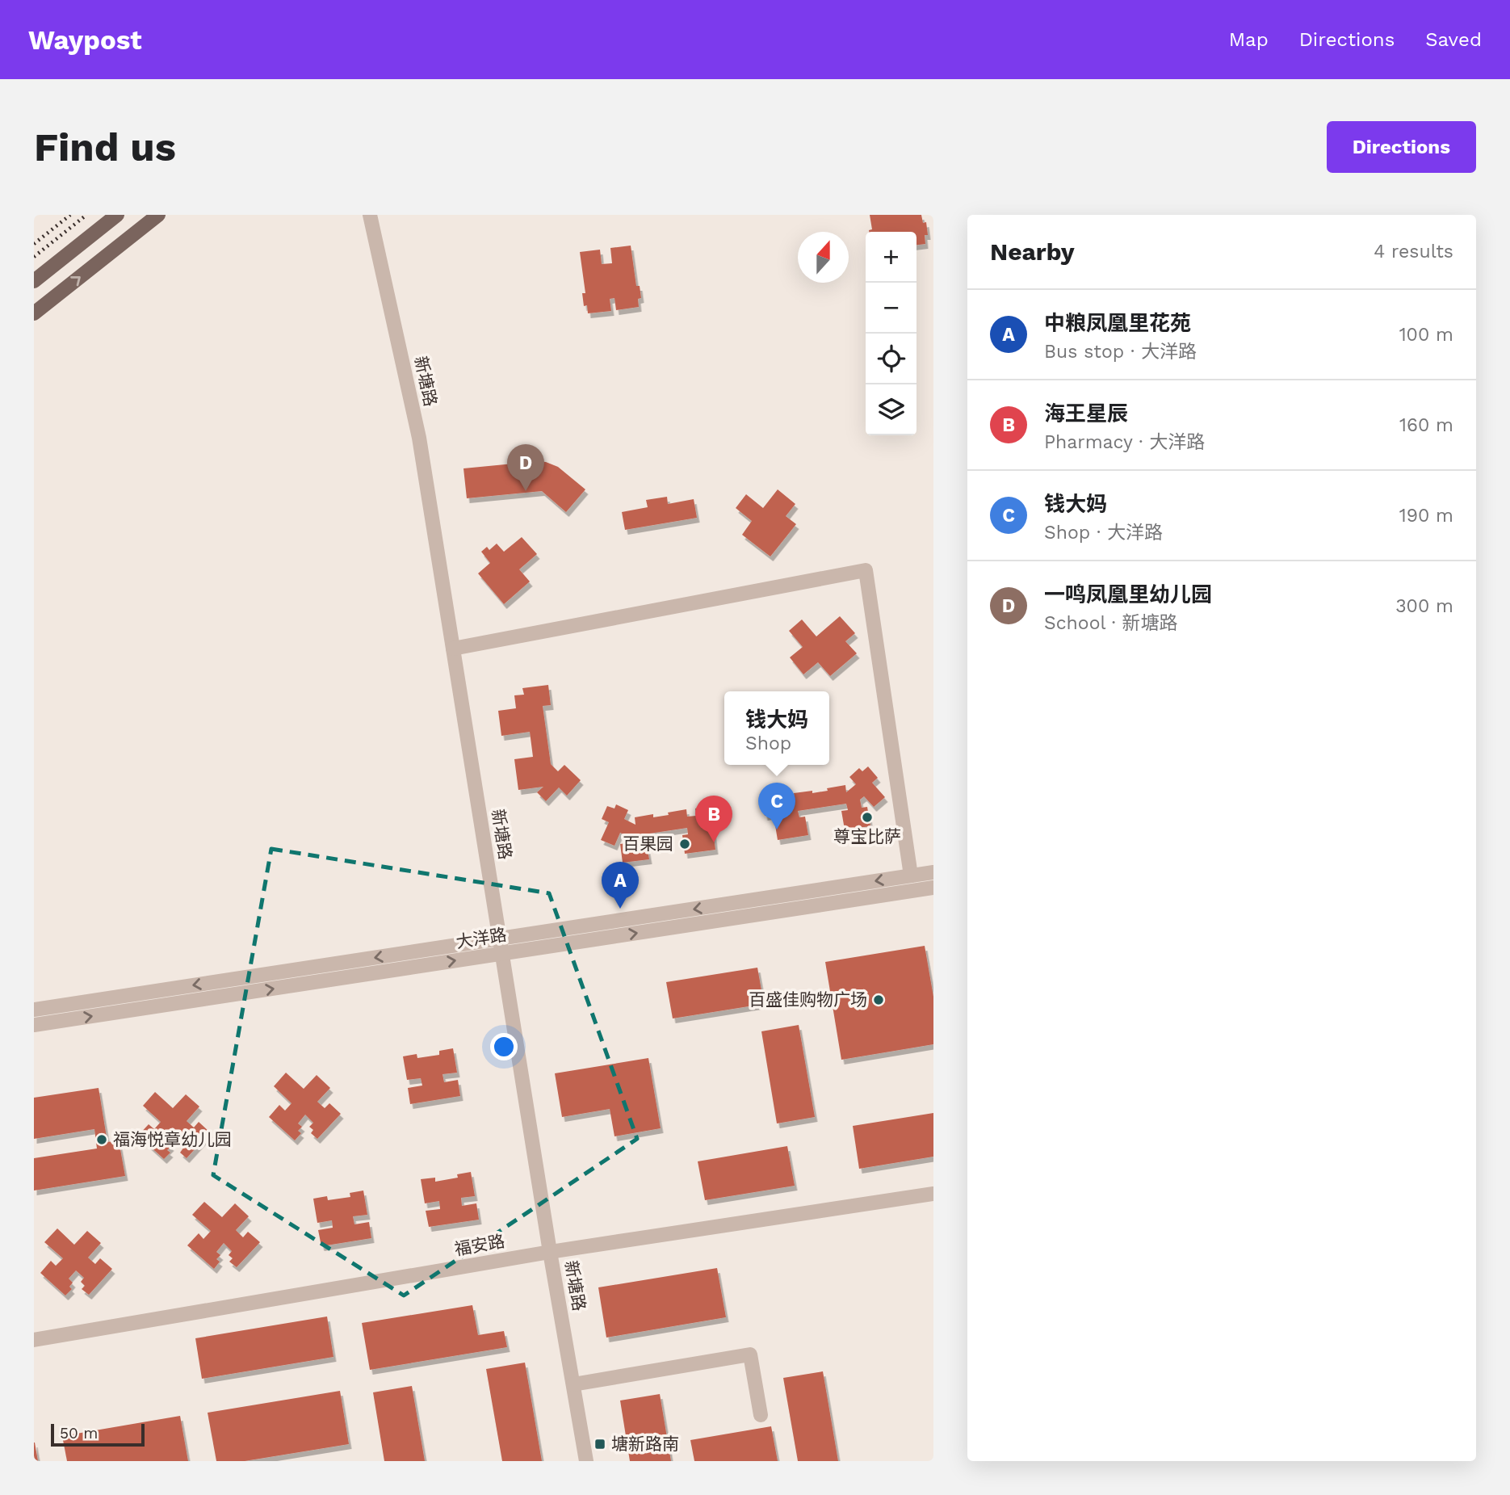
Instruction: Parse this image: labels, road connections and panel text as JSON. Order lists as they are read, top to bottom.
{
  "streets": {
    "street": ["新塘路", "大洋路", "福安路"]
  },
  "crossings": [
    ["新塘路", "大洋路"],
    ["新塘路", "福安路"]
  ],
  "places": {
    "other": [
      "尊宝比萨",
      "百果园",
      "百盛佳购物广场",
      "福海悦章幼儿园"
    ],
    "transit": ["塘新路南"]
  },
  "scale_bar": "50 m",
  "north": "top",
  "page": {
    "header": "Waypost",
    "nav": ["Map", "Directions", "Saved"],
    "buttons": "Directions",
    "title": "Find us",
    "heading": ["Nearby", "4 results"],
    "map_buttons": ["+", "−"],
    "list": [
      {
        "mark": "A",
        "name": "中粮凤凰里花苑",
        "note": "Bus stop · 大洋路",
        "value": "100 m"
      },
      {
        "mark": "B",
        "name": "海王星辰",
        "note": "Pharmacy · 大洋路",
        "value": "160 m"
      },
      {
        "mark": "C",
        "name": "钱大妈",
        "note": "Shop · 大洋路",
        "value": "190 m"
      },
      {
        "mark": "D",
        "name": "一鸣凤凰里幼儿园",
        "note": "School · 新塘路",
        "value": "300 m"
      }
    ],
    "pins": [
      "D",
      "C",
      "B",
      "A"
    ],
    "popup": ["钱大妈", "Shop"],
    "scale": "50 m"
  }
}
